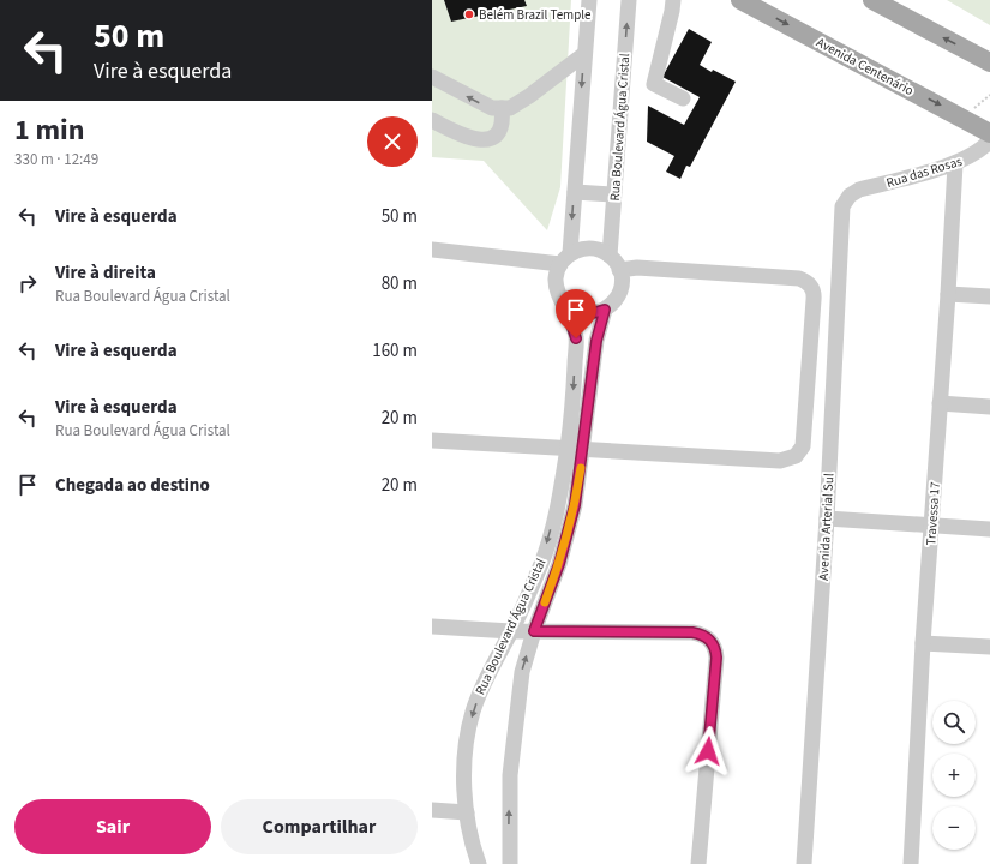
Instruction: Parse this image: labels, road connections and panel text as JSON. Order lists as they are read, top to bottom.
{
  "streets": {
    "main road": ["Avenida Centenário"],
    "street": [
      "Rua Boulevard Água Cristal",
      "Rua das Rosas",
      "Travessa 17",
      "Avenida Arterial Sul"
    ]
  },
  "crossings": [
    ["Rua das Rosas", "Travessa 17"],
    ["Rua das Rosas", "Avenida Arterial Sul"]
  ],
  "places": ["Belém Brazil Temple"],
  "page": {
    "turn": ["50 m", "Vire à esquerda"],
    "heading": ["1 min", "330 m · 12:49"],
    "list": [
      {
        "name": "Vire à esquerda",
        "value": "50 m"
      },
      {
        "name": "Vire à direita",
        "note": "Rua Boulevard Água Cristal",
        "value": "80 m"
      },
      {
        "name": "Vire à esquerda",
        "value": "160 m"
      },
      {
        "name": "Vire à esquerda",
        "note": "Rua Boulevard Água Cristal",
        "value": "20 m"
      },
      {
        "name": "Chegada ao destino",
        "value": "20 m"
      }
    ],
    "map_buttons": ["+", "−"],
    "buttons": ["Sair", "Compartilhar"]
  }
}
